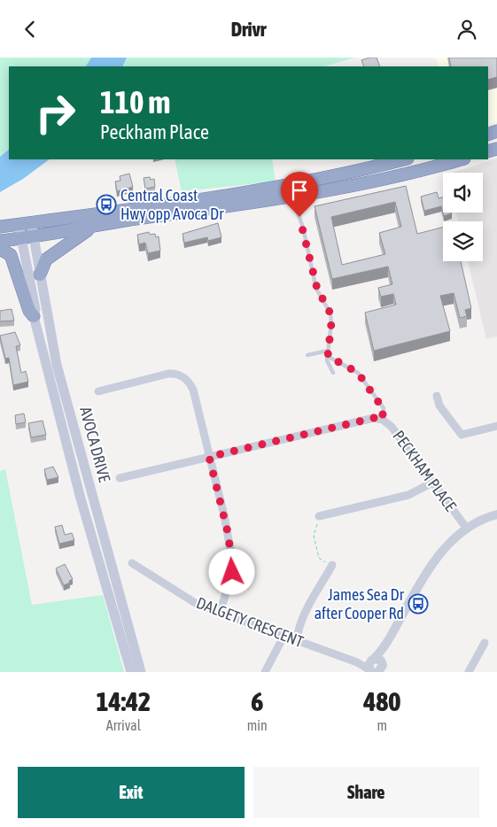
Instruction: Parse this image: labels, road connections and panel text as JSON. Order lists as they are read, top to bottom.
{
  "streets": {
    "main road": ["AVOCA DRIVE"],
    "street": ["PECKHAM PLACE", "DALGETY CRESCENT"]
  },
  "places": {
    "bus stop": ["Central Coast Hwy opp Avoca Dr", "James Sea Dr after Cooper Rd"]
  },
  "page": {
    "header": "Drivr",
    "turn": ["110 m", "Peckham Place"],
    "eta": [
      "14:42",
      "Arrival",
      "6",
      "min",
      "480",
      "m"
    ],
    "buttons": ["Exit", "Share"]
  }
}
